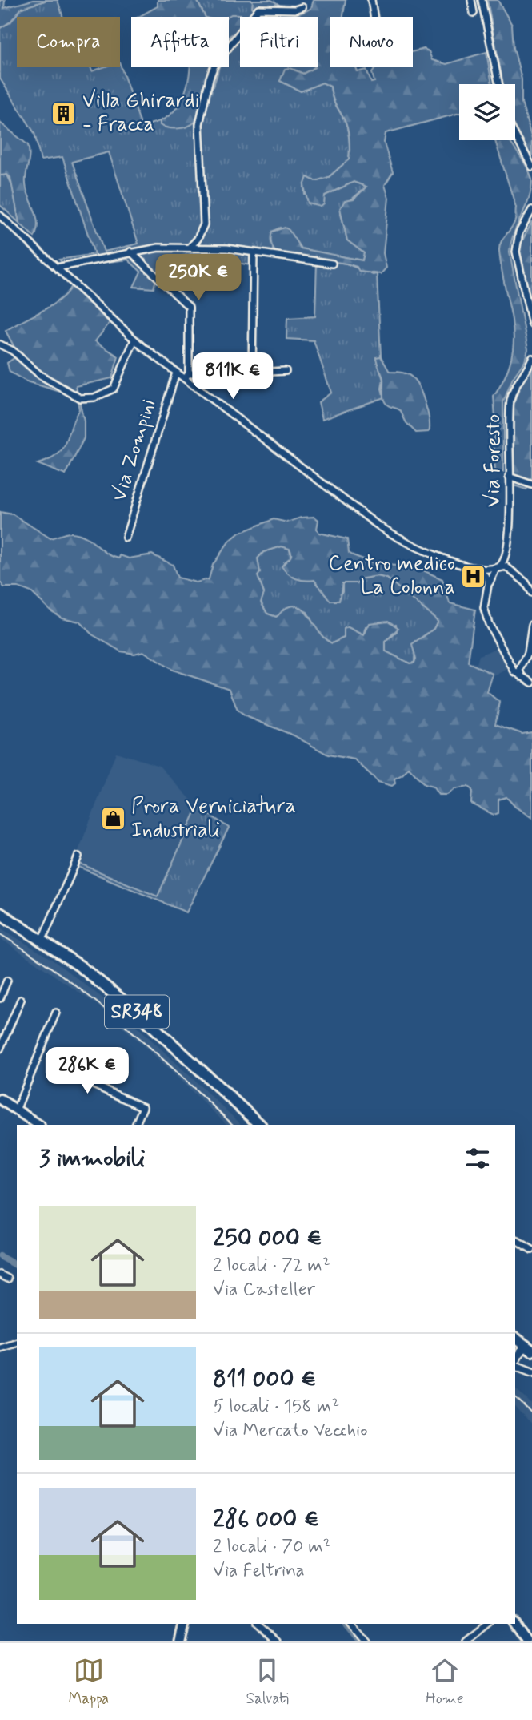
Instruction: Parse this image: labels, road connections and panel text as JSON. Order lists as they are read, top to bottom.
{
  "streets": {
    "main road": ["SR348"],
    "street": ["Via Zompini", "Via Foresto"]
  },
  "places": {
    "building": ["Villa Ghirardi - Fracca"],
    "hospital": ["Centro medico La Colonna"],
    "shop": ["Prora Verniciatura Industriali"]
  },
  "page": {
    "chip": [
      "Compra",
      "Affitta",
      "Filtri",
      "Nuovo"
    ],
    "price": ["250K €", "811K €", "286K €"],
    "heading": "3 immobili",
    "list": [
      {
        "name": "250 000 €",
        "note": "2 locali · 72 m² · Via Casteller"
      },
      {
        "name": "811 000 €",
        "note": "5 locali · 158 m² · Via Mercato Vecchio"
      },
      {
        "name": "286 000 €",
        "note": "2 locali · 70 m² · Via Feltrina"
      }
    ],
    "tabs": ["Mappa", "Salvati", "Home"]
  }
}
